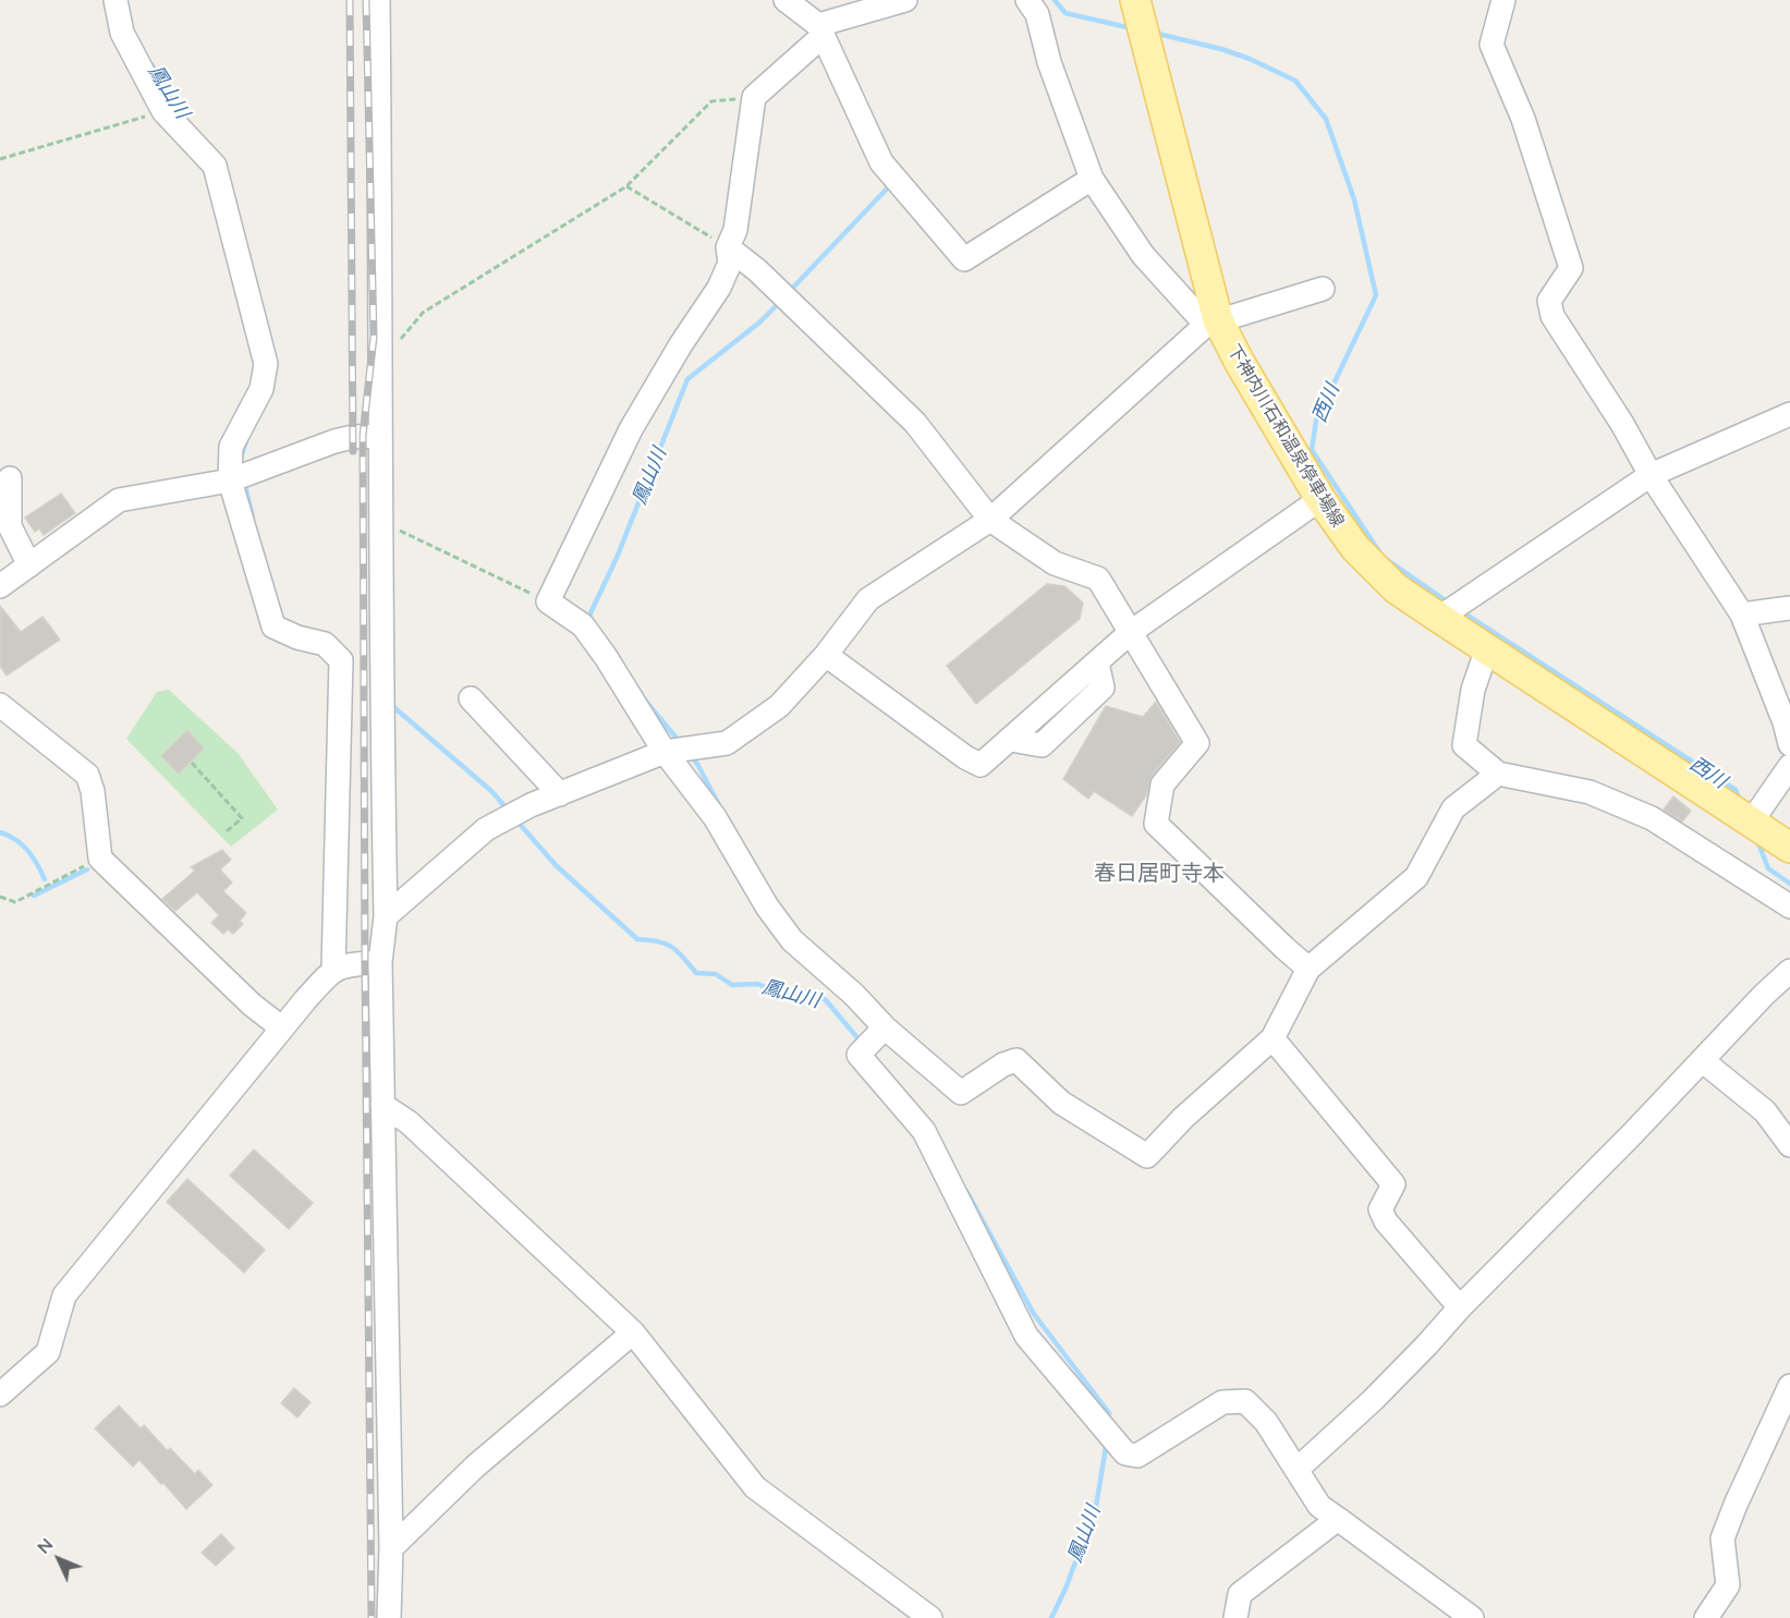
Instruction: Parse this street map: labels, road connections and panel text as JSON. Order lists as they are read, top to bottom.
{
  "streets": {
    "main road": ["下神内川石和温泉停車場線"]
  },
  "districts": ["春日居町寺本"],
  "water": ["鳳山川", "西川"],
  "north": "top left"
}
